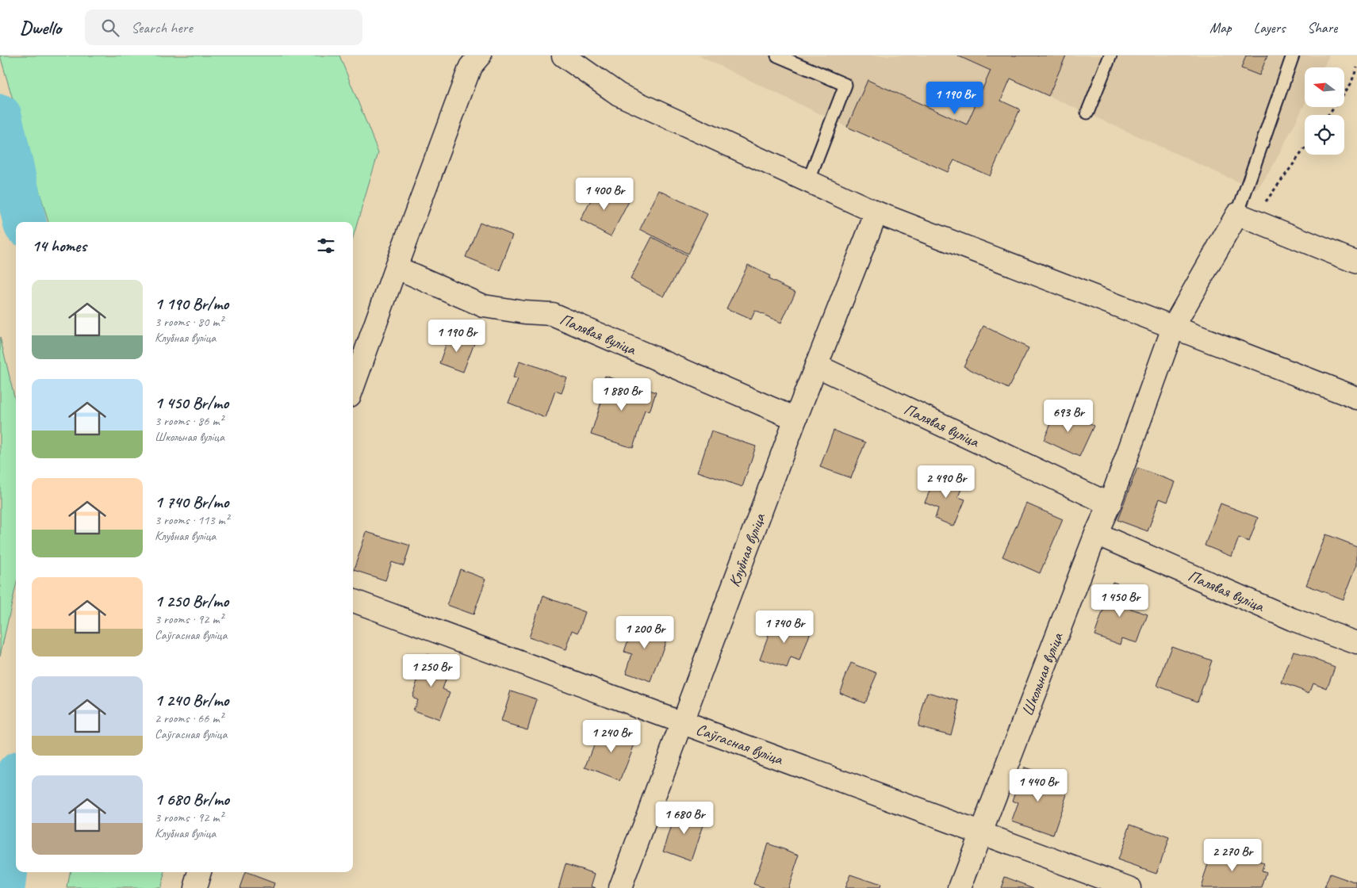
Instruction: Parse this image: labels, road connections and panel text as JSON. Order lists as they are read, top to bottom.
{
  "streets": {
    "street": [
      "Палявая вуліца",
      "Клубная вуліца",
      "Школьная вуліца",
      "Саўгасная вуліца"
    ]
  },
  "crossings": [
    ["Палявая вуліца", "Клубная вуліца"],
    ["Палявая вуліца", "Школьная вуліца"],
    ["Клубная вуліца", "Саўгасная вуліца"],
    ["Школьная вуліца", "Саўгасная вуліца"]
  ],
  "north": "left",
  "page": {
    "header": "Dwello",
    "search": "Search here",
    "nav": ["Map", "Layers", "Share"],
    "price": [
      "1 190 Br",
      "1 400 Br",
      "1 190 Br",
      "1 880 Br",
      "693 Br",
      "2 490 Br",
      "1 450 Br",
      "1 740 Br",
      "1 200 Br",
      "1 250 Br",
      "1 240 Br",
      "1 440 Br",
      "1 680 Br",
      "2 270 Br"
    ],
    "heading": "14 homes",
    "list": [
      {
        "name": "1 190 Br/mo",
        "note": "3 rooms · 80 m² · Клубная вуліца"
      },
      {
        "name": "1 450 Br/mo",
        "note": "3 rooms · 86 m² · Школьная вуліца"
      },
      {
        "name": "1 740 Br/mo",
        "note": "3 rooms · 113 m² · Клубная вуліца"
      },
      {
        "name": "1 250 Br/mo",
        "note": "3 rooms · 92 m² · Саўгасная вуліца"
      },
      {
        "name": "1 240 Br/mo",
        "note": "2 rooms · 66 m² · Саўгасная вуліца"
      },
      {
        "name": "1 680 Br/mo",
        "note": "3 rooms · 92 m² · Клубная вуліца"
      }
    ]
  }
}
